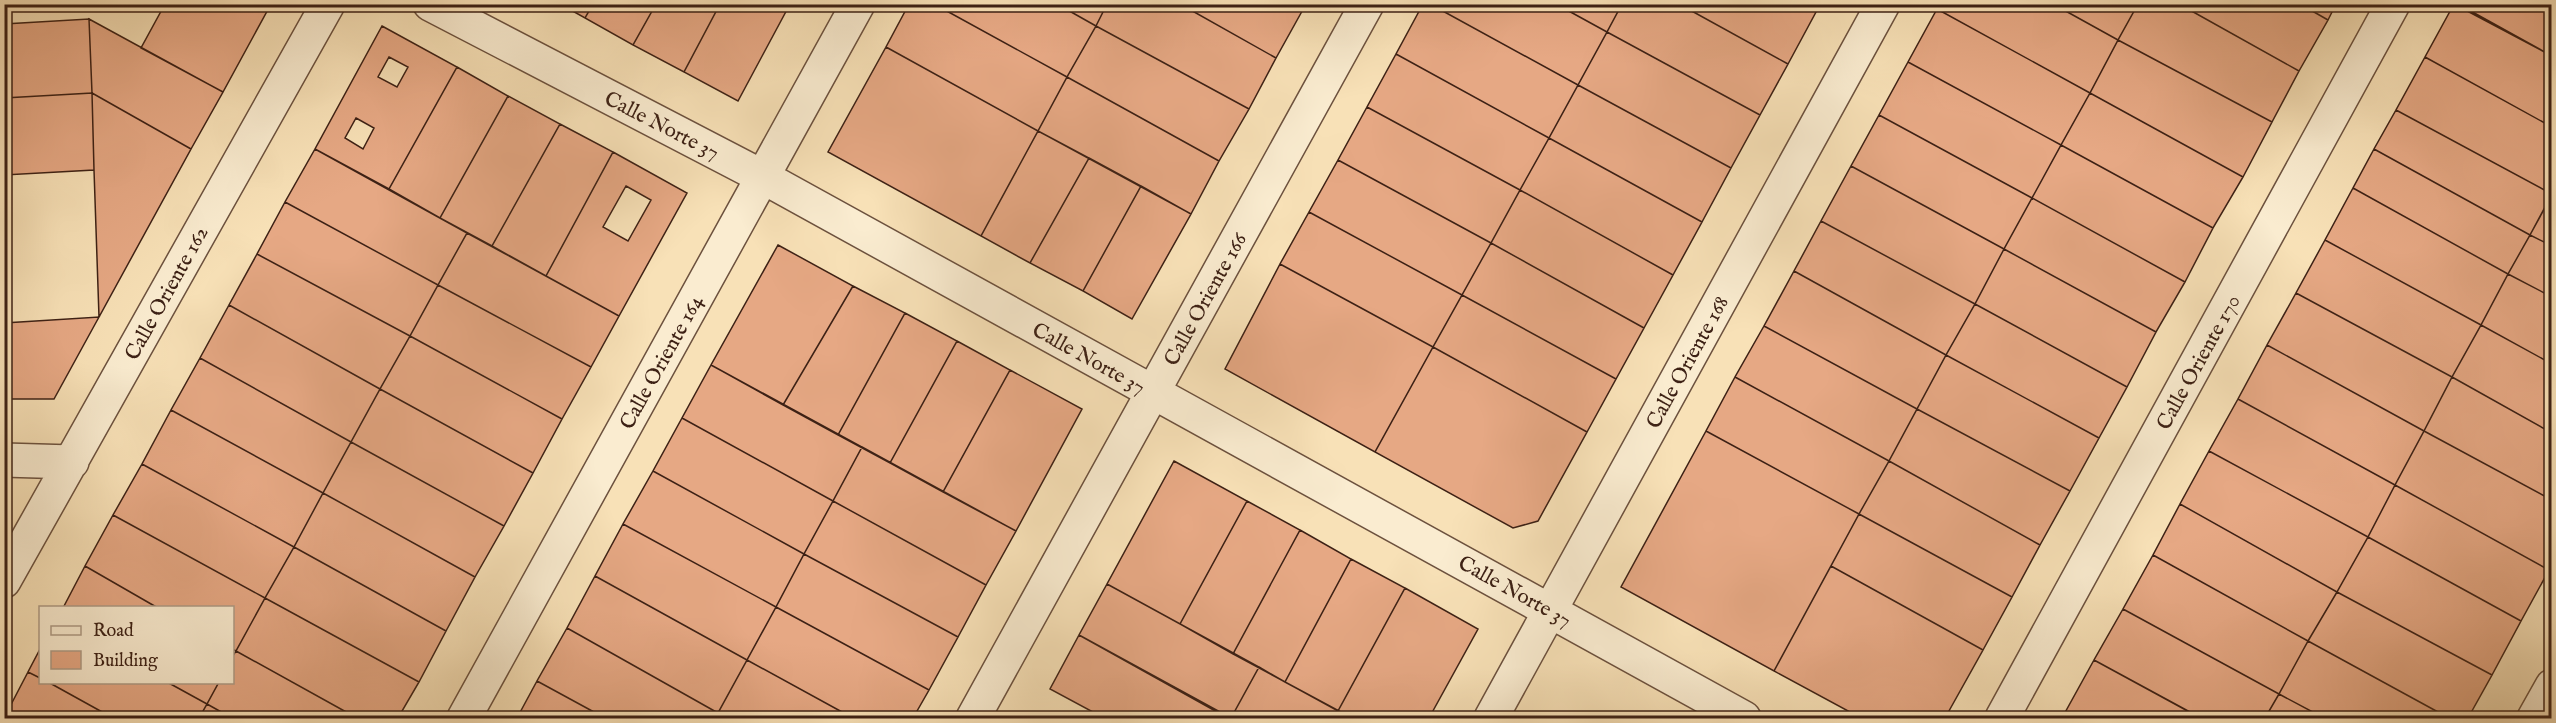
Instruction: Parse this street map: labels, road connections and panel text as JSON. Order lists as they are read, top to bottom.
{
  "streets": {
    "street": [
      "Calle Norte 37",
      "Calle Oriente 162",
      "Calle Oriente 166",
      "Calle Oriente 164",
      "Calle Oriente 168",
      "Calle Oriente 170"
    ]
  },
  "crossings": [
    ["Calle Norte 37", "Calle Oriente 166"],
    ["Calle Norte 37", "Calle Oriente 164"],
    ["Calle Norte 37", "Calle Oriente 168"]
  ],
  "legend": ["Road", "Building"]
}
